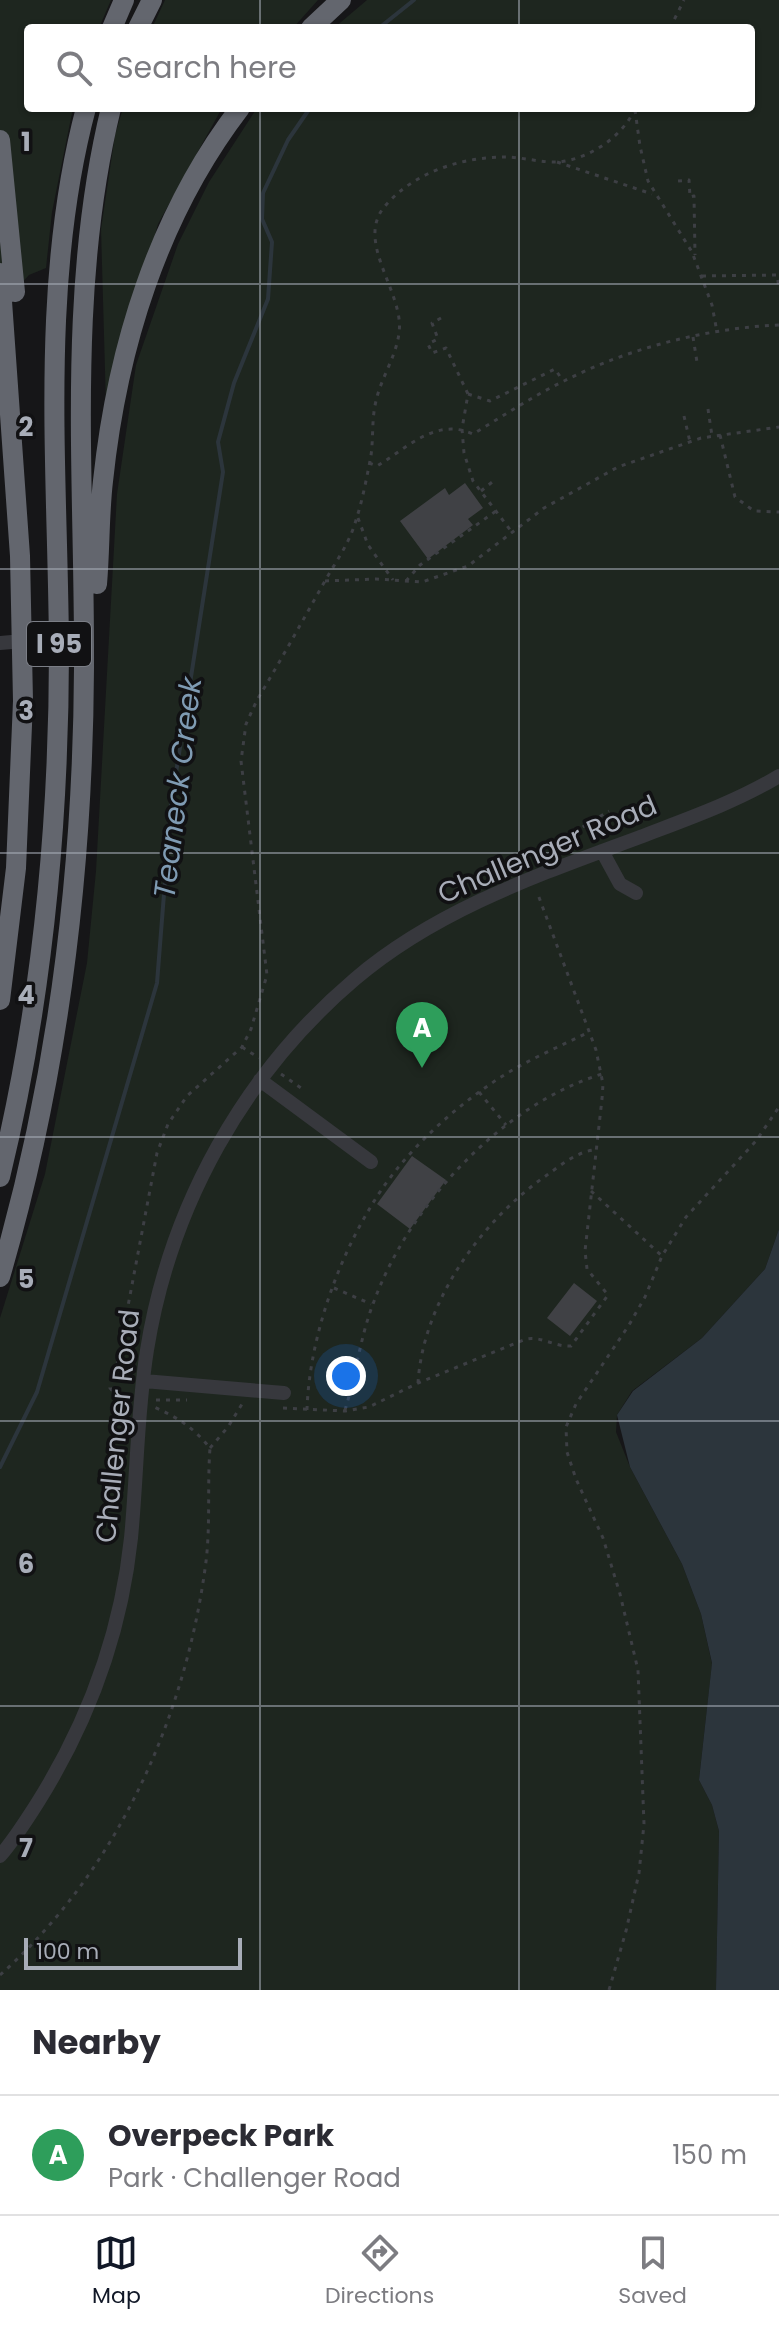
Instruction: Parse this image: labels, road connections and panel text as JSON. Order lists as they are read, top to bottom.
{
  "streets": {
    "highway": ["I 95"],
    "street": ["Challenger Road"]
  },
  "water": ["Teaneck Creek"],
  "scale_bar": "100 m",
  "page": {
    "search": "Search here",
    "pins": "A",
    "scale": "100 m",
    "heading": "Nearby",
    "list": [
      {
        "mark": "A",
        "name": "Overpeck Park",
        "note": "Park · Challenger Road",
        "value": "150 m"
      }
    ],
    "nav": ["Map", "Directions", "Saved"]
  },
  "grid": {
    "rows": [
      "1",
      "2",
      "3",
      "4",
      "5",
      "6",
      "7"
    ]
  }
}
